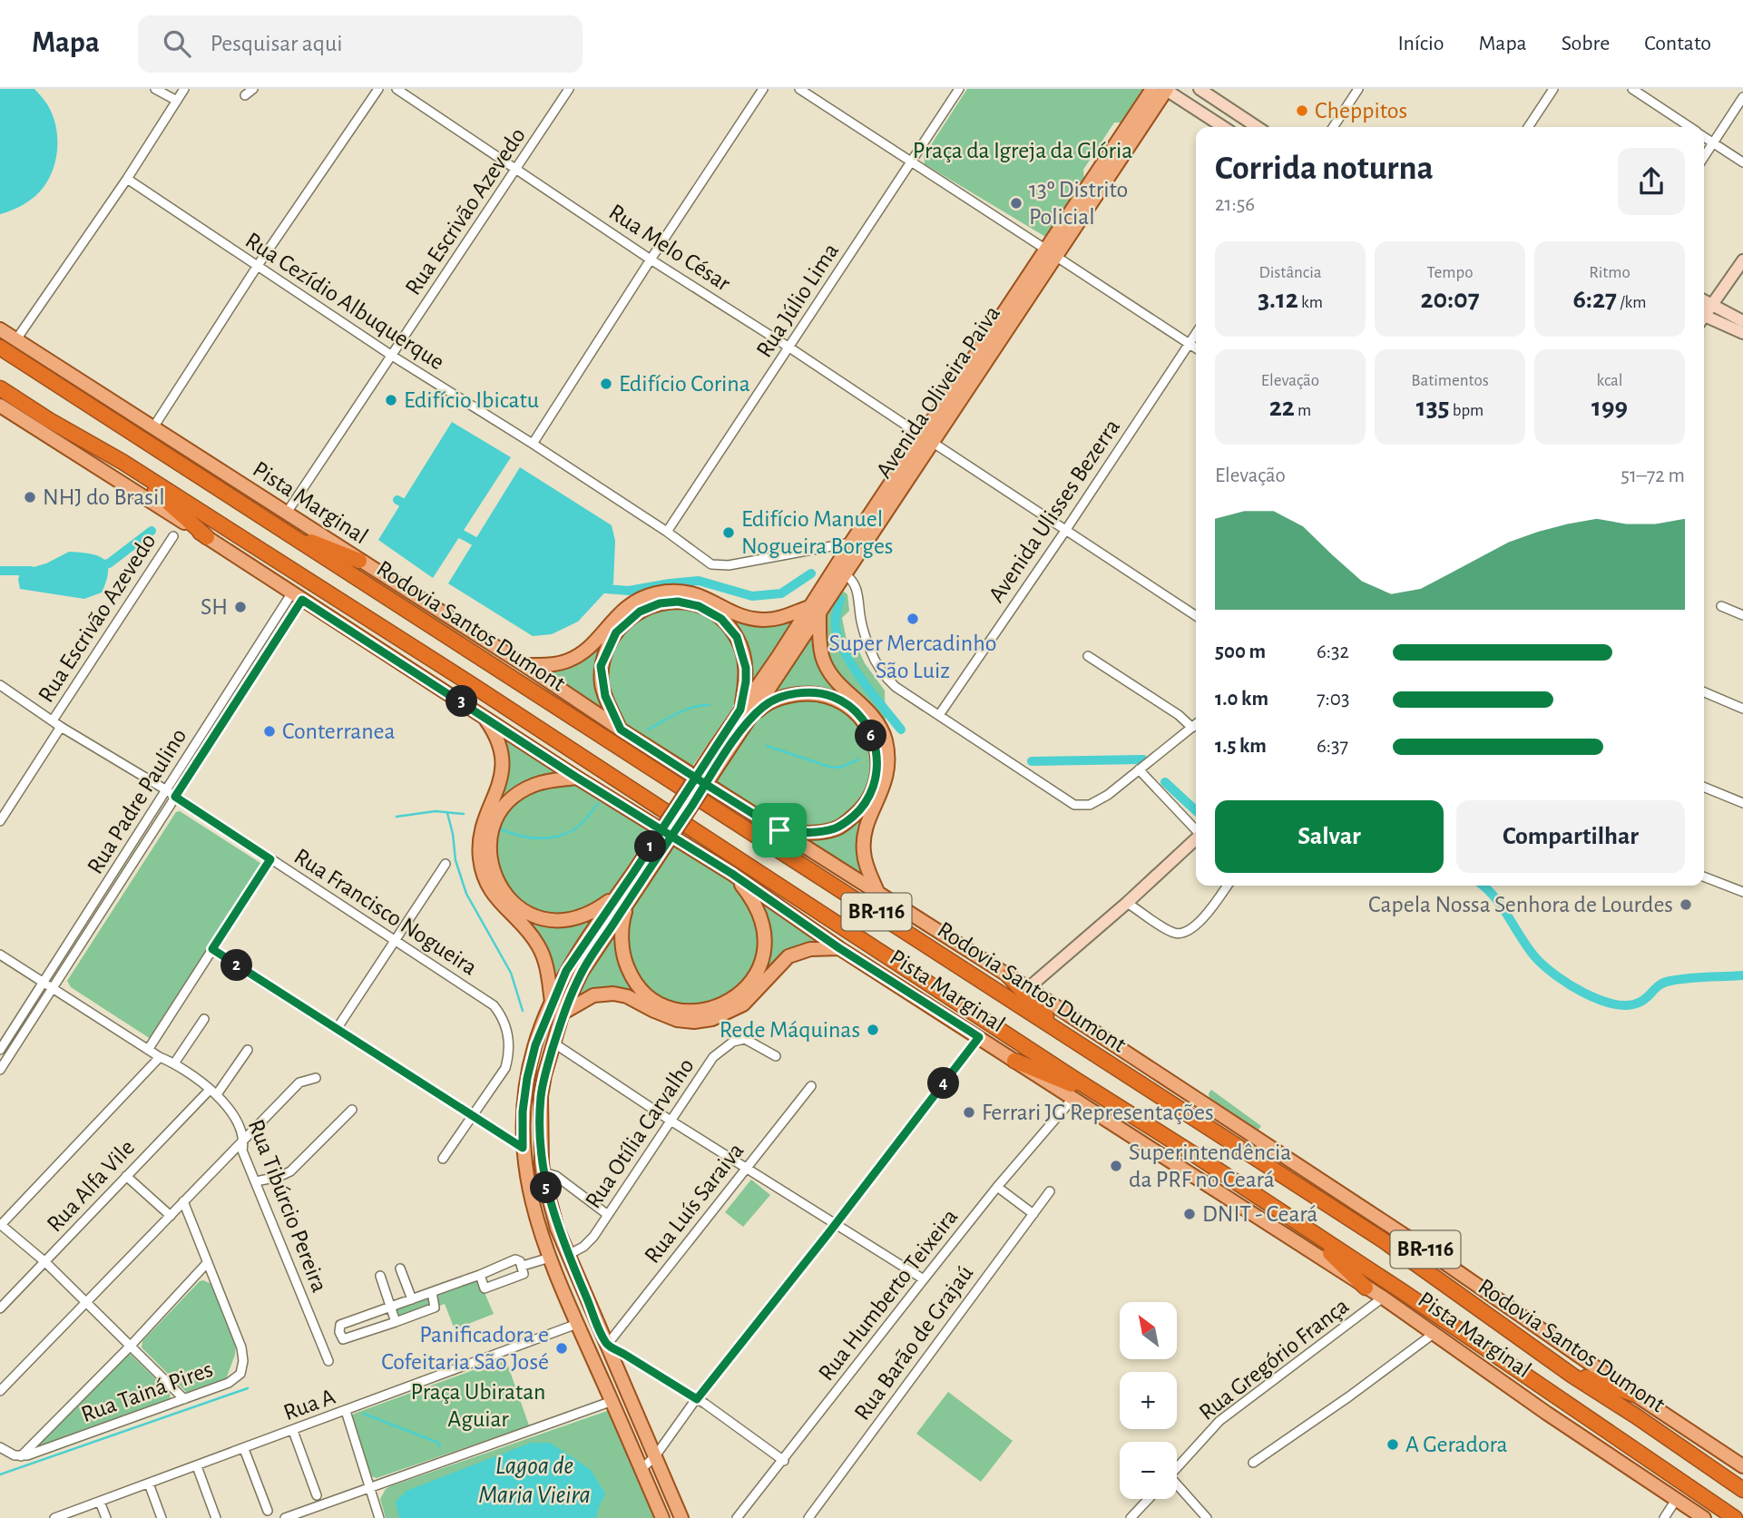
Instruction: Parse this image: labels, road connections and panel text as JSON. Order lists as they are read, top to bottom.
{
  "streets": {
    "highway": ["Rodovia Santos Dumont", "BR-116"],
    "main road": ["Avenida Oliveira Paiva", "Pista Marginal"],
    "street": [
      "Rua Escrivão Azevedo",
      "Rua Melo César",
      "Rua Júlio Lima",
      "Rua Cezídio Albuquerque",
      "Avenida Ulisses Bezerra",
      "Rua Padre Paulino",
      "Rua Francisco Nogueira",
      "Rua Otília Carvalho",
      "Rua Alfa Vile",
      "Rua Luís Saraiva",
      "Rua Tibúrcio Pereira",
      "Rua Humberto Teixeira",
      "Rua Barão de Grajaú",
      "Rua Gregório França",
      "Rua Tainá Pires",
      "Rua A"
    ]
  },
  "crossings": [
    ["Rua Escrivão Azevedo", "Rua Melo César"],
    ["Rua Escrivão Azevedo", "Rua Cezídio Albuquerque"],
    ["Rua Escrivão Azevedo", "Pista Marginal"],
    ["Rua Escrivão Azevedo", "Rua Francisco Nogueira"],
    ["Rua Melo César", "Rua Júlio Lima"],
    ["Rua Melo César", "Avenida Oliveira Paiva"],
    ["Rua Melo César", "Avenida Ulisses Bezerra"],
    ["Rua Júlio Lima", "Rua Cezídio Albuquerque"],
    ["Rua Cezídio Albuquerque", "Avenida Oliveira Paiva"],
    ["Pista Marginal", "Rua Padre Paulino"],
    ["Pista Marginal", "Rua Humberto Teixeira"],
    ["Pista Marginal", "Rua Gregório França"],
    ["Rua Padre Paulino", "Rua Francisco Nogueira"],
    ["Rua Padre Paulino", "Rua Tibúrcio Pereira"],
    ["Rua Alfa Vile", "Rua Tibúrcio Pereira"]
  ],
  "water": ["Lagoa de Maria Vieira"],
  "parks": ["Praça da Igreja da Glória", "Praça Ubiratan Aguiar"],
  "places": [
    "Cheppitos",
    "13º Distrito Policial",
    "Edifício Corina",
    "Edifício Ibicatu",
    "NHJ do Brasil",
    "Edifício Manuel Nogueira Borges",
    "SH",
    "Super Mercadinho São Luiz",
    "Conterranea",
    "Capela Nossa Senhora de Lourdes",
    "Rede Máquinas",
    "Ferrari JG Representações",
    "Superintendência da PRF no Ceará",
    "DNIT - Ceará",
    "Panificadora e Cofeitaria São José",
    "A Geradora"
  ],
  "north": "top left",
  "page": {
    "header": "Mapa",
    "search": "Pesquisar aqui",
    "nav": [
      "Início",
      "Mapa",
      "Sobre",
      "Contato"
    ],
    "heading": ["Corrida noturna", "21:56"],
    "stats": [
      ["Distância", "3.12 km"],
      ["Tempo", "20:07"],
      ["Ritmo", "6:27 /km"],
      ["Elevação", "22 m"],
      ["Batimentos", "135 bpm"],
      ["kcal", "199"]
    ],
    "chart": ["Elevação", "51–72 m"],
    "list": [
      {
        "name": "500 m",
        "note": "6:32"
      },
      {
        "name": "1.0 km",
        "note": "7:03"
      },
      {
        "name": "1.5 km",
        "note": "6:37"
      }
    ],
    "pins": [
      "3",
      "6",
      "1",
      "2",
      "4",
      "5"
    ],
    "buttons": ["Salvar", "Compartilhar"],
    "map_buttons": ["+", "−"]
  }
}
